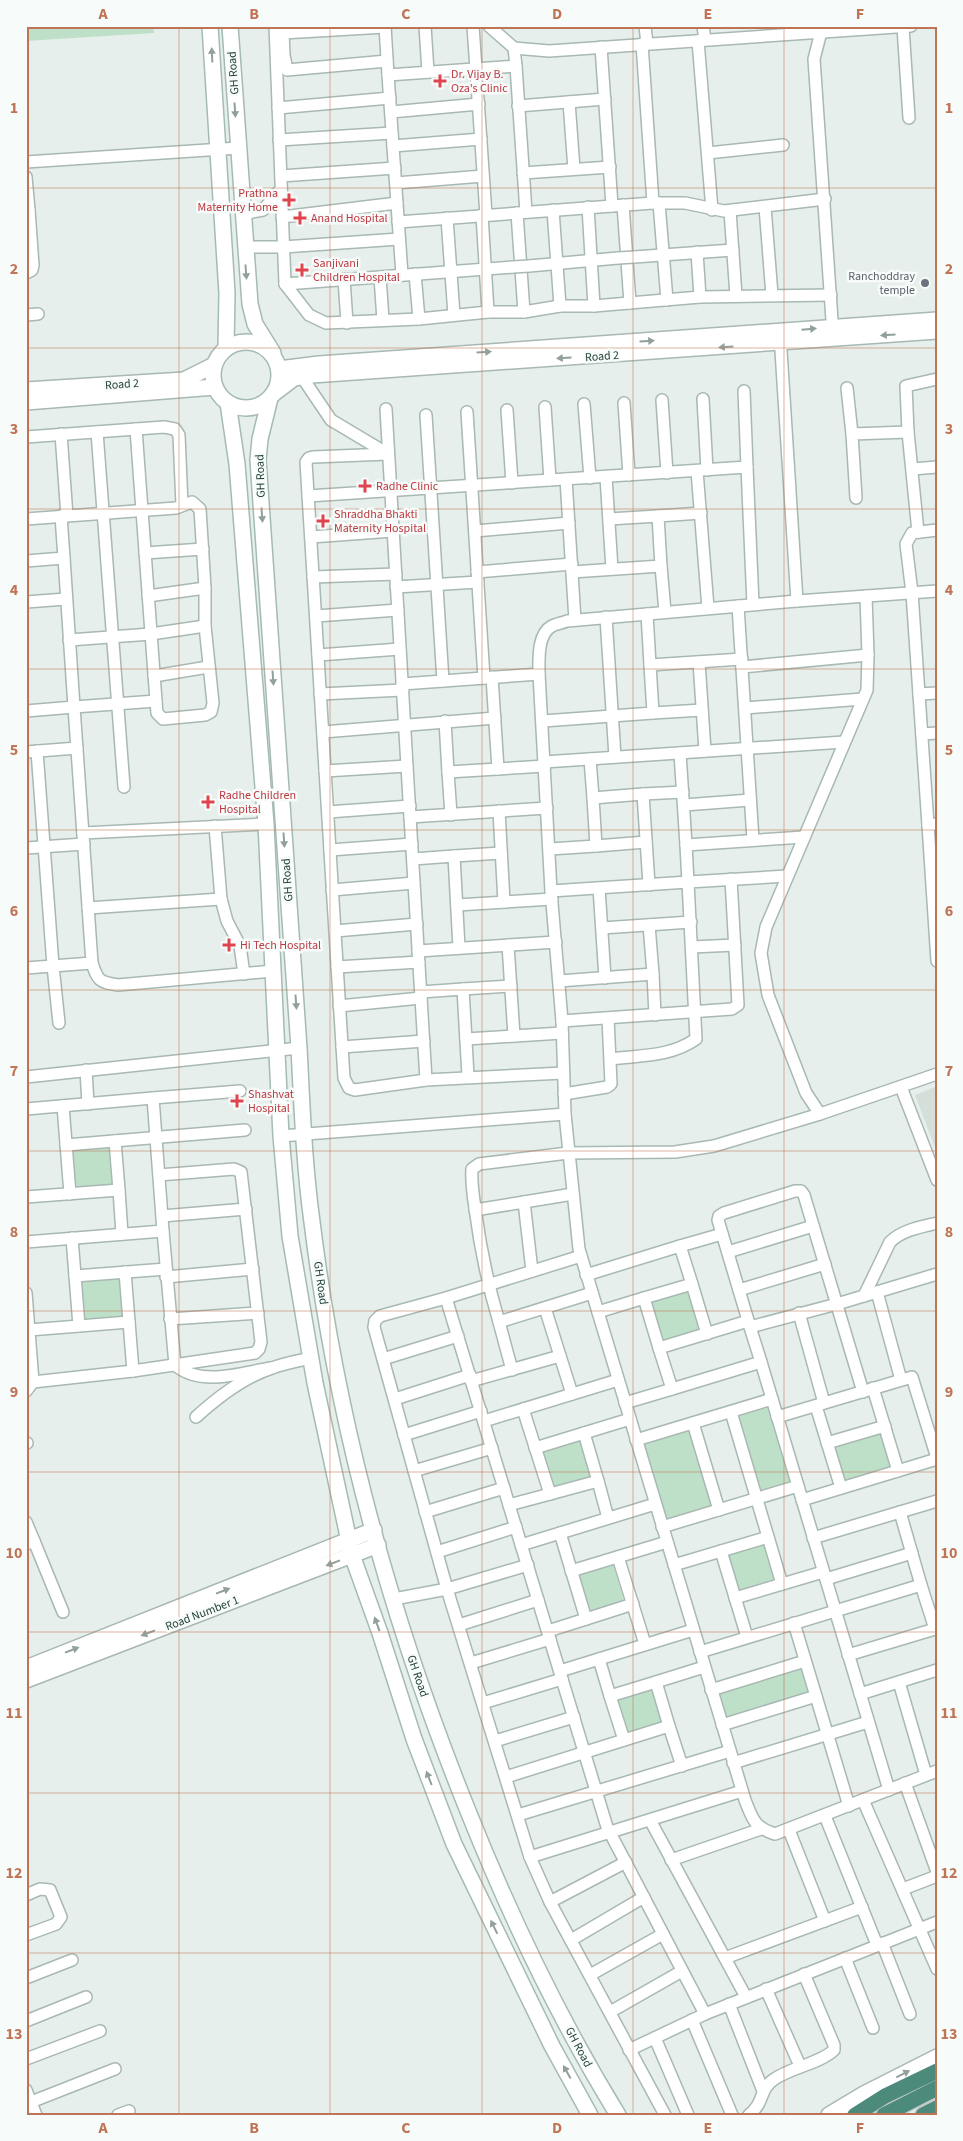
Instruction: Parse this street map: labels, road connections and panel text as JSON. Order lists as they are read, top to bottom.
{
  "streets": {
    "main road": ["GH Road", "Road 2", "Road Number 1"]
  },
  "crossings": [
    ["GH Road", "Road 2"],
    ["GH Road", "Road Number 1"]
  ],
  "places": {
    "health": [
      "Dr. Vijay B. Oza's Clinic",
      "Prathna Maternity Home",
      "Anand Hospital",
      "Sanjivani Children Hospital",
      "Radhe Clinic",
      "Shraddha Bhakti Maternity Hospital",
      "Radhe Children Hospital",
      "Hi Tech Hospital",
      "Shashvat Hospital"
    ],
    "other": ["Ranchoddray temple"]
  },
  "grid": {
    "columns": [
      "A",
      "B",
      "C",
      "D",
      "E",
      "F"
    ],
    "rows": [
      "1",
      "2",
      "3",
      "4",
      "5",
      "6",
      "7",
      "8",
      "9",
      "10",
      "11",
      "12",
      "13"
    ]
  }
}
